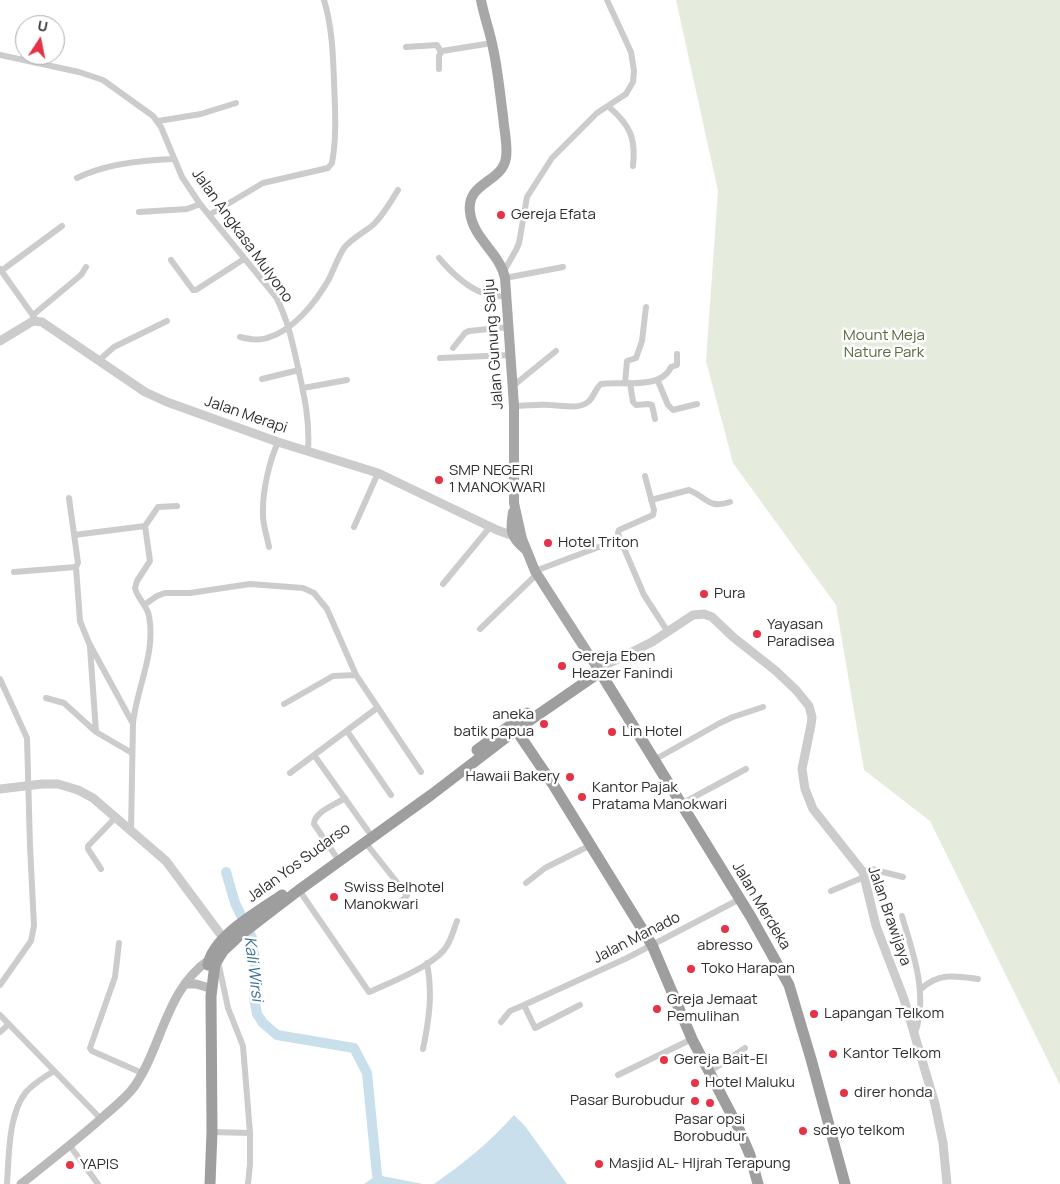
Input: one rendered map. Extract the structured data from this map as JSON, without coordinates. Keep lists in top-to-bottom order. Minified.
{"streets":{"highway":["Jalan Yos Sudarso","Jalan Merdeka"],"main road":["Jalan Gunung Salju"],"street":["Jalan Angkasa Mulyono","Jalan Merapi","Jalan Brawijaya","Jalan Manado"]},"crossings":[["Jalan Angkasa Mulyono","Jalan Merapi"],["Jalan Gunung Salju","Jalan Merapi"],["Jalan Yos Sudarso","Jalan Merdeka"],["Jalan Yos Sudarso","Jalan Brawijaya"],["Jalan Merdeka","Jalan Brawijaya"],["Jalan Merdeka","Jalan Manado"]],"water":["Kali Wirsi"],"parks":["Mount Meja Nature Park"],"places":["Gereja Efata","SMP NEGERI 1 MANOKWARI","Hotel Triton","Pura","Yayasan Paradisea","Gereja Eben Heazer Fanindi","aneka batik papua","Lin Hotel","Hawaii Bakery","Kantor Pajak Pratama Manokwari","Swiss Belhotel Manokwari","abresso","Toko Harapan","Greja Jemaat Pemulihan","Lapangan Telkom","Kantor Telkom","Gereja Bait-El","Hotel Maluku","direr honda","Pasar Burobudur","Pasar opsi Borobudur","sdeyo telkom","Masjid AL- HIjrah Terapung","YAPIS"],"north":"top"}
